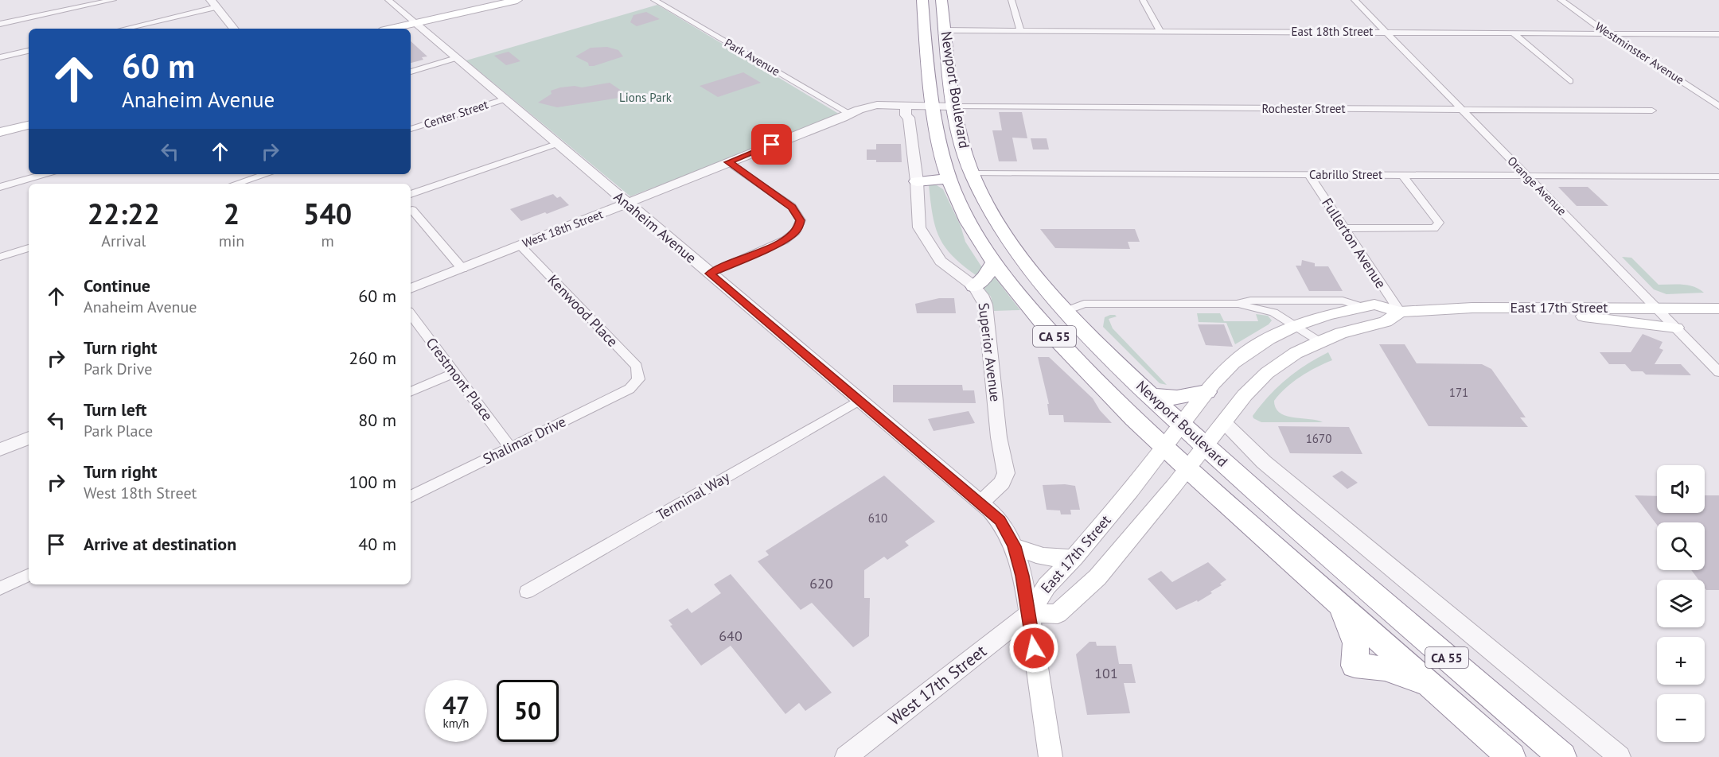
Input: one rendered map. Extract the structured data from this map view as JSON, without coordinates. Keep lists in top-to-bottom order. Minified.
{"streets":{"highway":["Newport Boulevard","CA 55"],"main road":["East 17th Street"],"street":["East 18th Street","Westminster Avenue","Park Avenue","Rochester Street","Center Street","Cabrillo Street","Orange Avenue","Anaheim Avenue","West 18th Street","Fullerton Avenue","Kenwood Place","Superior Avenue","Crestmont Place","Shalimar Drive","Terminal Way","West 17th Street"]},"crossings":[["East 18th Street","Westminster Avenue"],["East 18th Street","Newport Boulevard"],["East 18th Street","Orange Avenue"],["Park Avenue","West 18th Street"],["Newport Boulevard","Rochester Street"],["Newport Boulevard","Cabrillo Street"],["Newport Boulevard","West 18th Street"],["Newport Boulevard","East 17th Street"],["Rochester Street","Orange Avenue"],["Rochester Street","West 18th Street"],["Center Street","Anaheim Avenue"],["Cabrillo Street","Orange Avenue"],["Cabrillo Street","Fullerton Avenue"],["Orange Avenue","East 17th Street"],["Anaheim Avenue","West 18th Street"],["Anaheim Avenue","Superior Avenue"],["Anaheim Avenue","Terminal Way"],["West 18th Street","Kenwood Place"],["West 18th Street","Superior Avenue"],["Fullerton Avenue","East 17th Street"],["East 17th Street","West 17th Street"],["Kenwood Place","Shalimar Drive"],["Crestmont Place","Shalimar Drive"]],"parks":["Lions Park"],"house_numbers":["171","1670","610","620","640","101"],"page":{"turn":["60 m","Anaheim Avenue"],"eta":["22:22","Arrival","2","min","540","m"],"list":[{"name":"Continue","note":"Anaheim Avenue","value":"60 m"},{"name":"Turn right","note":"Park Drive","value":"260 m"},{"name":"Turn left","note":"Park Place","value":"80 m"},{"name":"Turn right","note":"West 18th Street","value":"100 m"},{"name":"Arrive at destination","value":"40 m"}],"map_buttons":["+","−"],"speed":"47 km/h","limit":"50"}}
